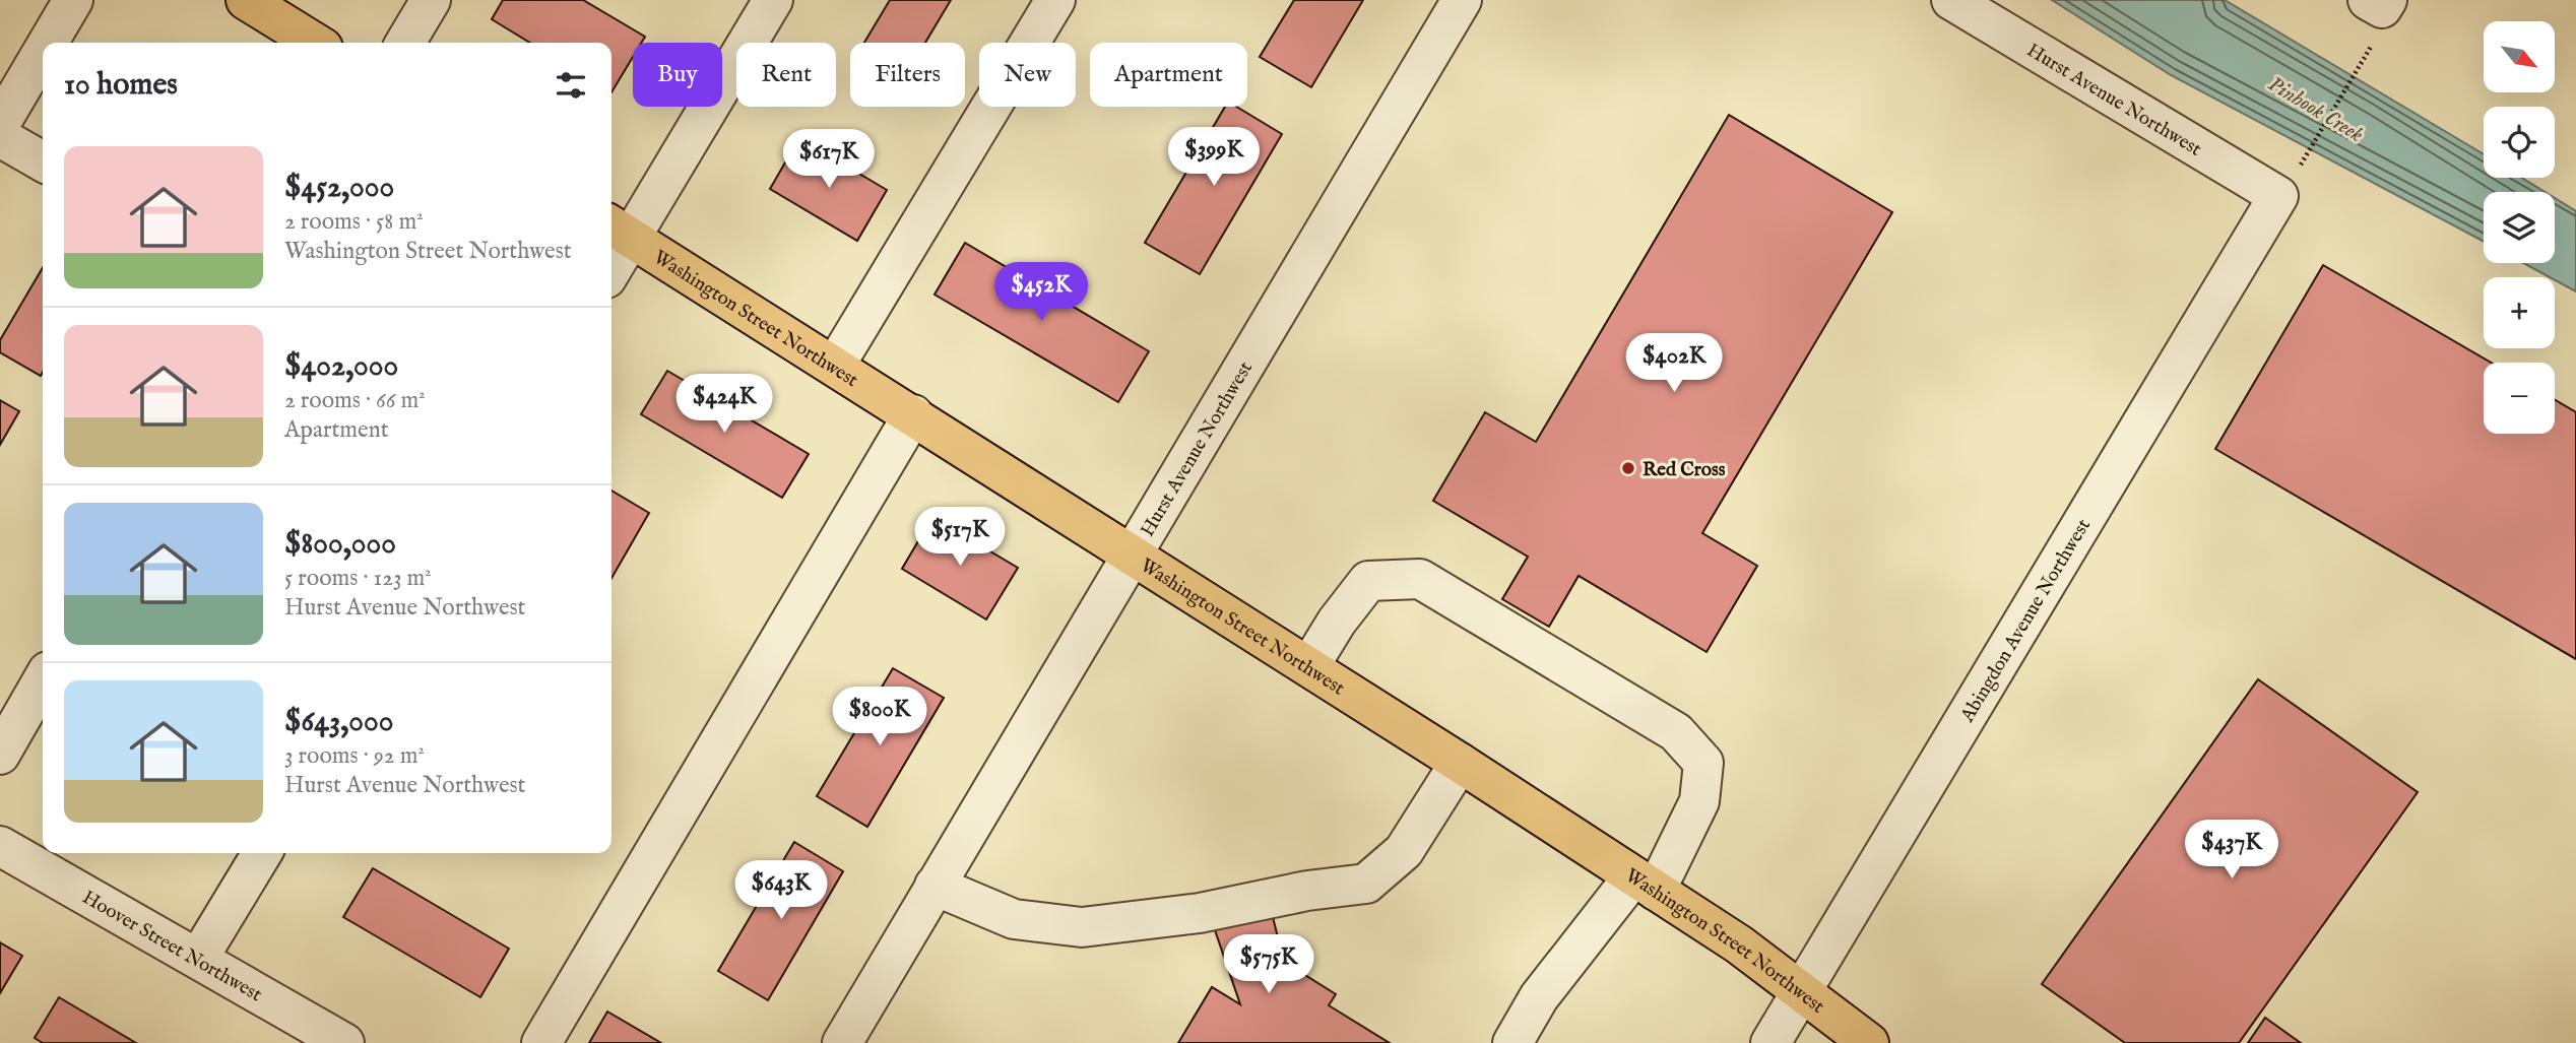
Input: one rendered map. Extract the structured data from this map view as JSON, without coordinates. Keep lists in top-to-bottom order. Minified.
{"streets":{"main road":["Washington Street Northwest"],"street":["Hurst Avenue Northwest","Abingdon Avenue Northwest","Hoover Street Northwest"]},"crossings":[["Hurst Avenue Northwest","Washington Street Northwest"],["Hurst Avenue Northwest","Abingdon Avenue Northwest"],["Washington Street Northwest","Abingdon Avenue Northwest"]],"water":["Pinhook Creek"],"places":["Red Cross"],"north":"bottom right","page":{"map_buttons":["+","−"],"chip":["Buy","Rent","Filters","New","Apartment"],"heading":"10 homes","price":["$399K","$617K","$452K","$402K","$424K","$517K","$800K","$437K","$643K","$575K"],"list":[{"name":"$452,000","note":"2 rooms · 58 m² · Washington Street Northwest"},{"name":"$402,000","note":"2 rooms · 66 m² · Apartment"},{"name":"$800,000","note":"5 rooms · 123 m² · Hurst Avenue Northwest"},{"name":"$643,000","note":"3 rooms · 92 m² · Hurst Avenue Northwest"}]}}
